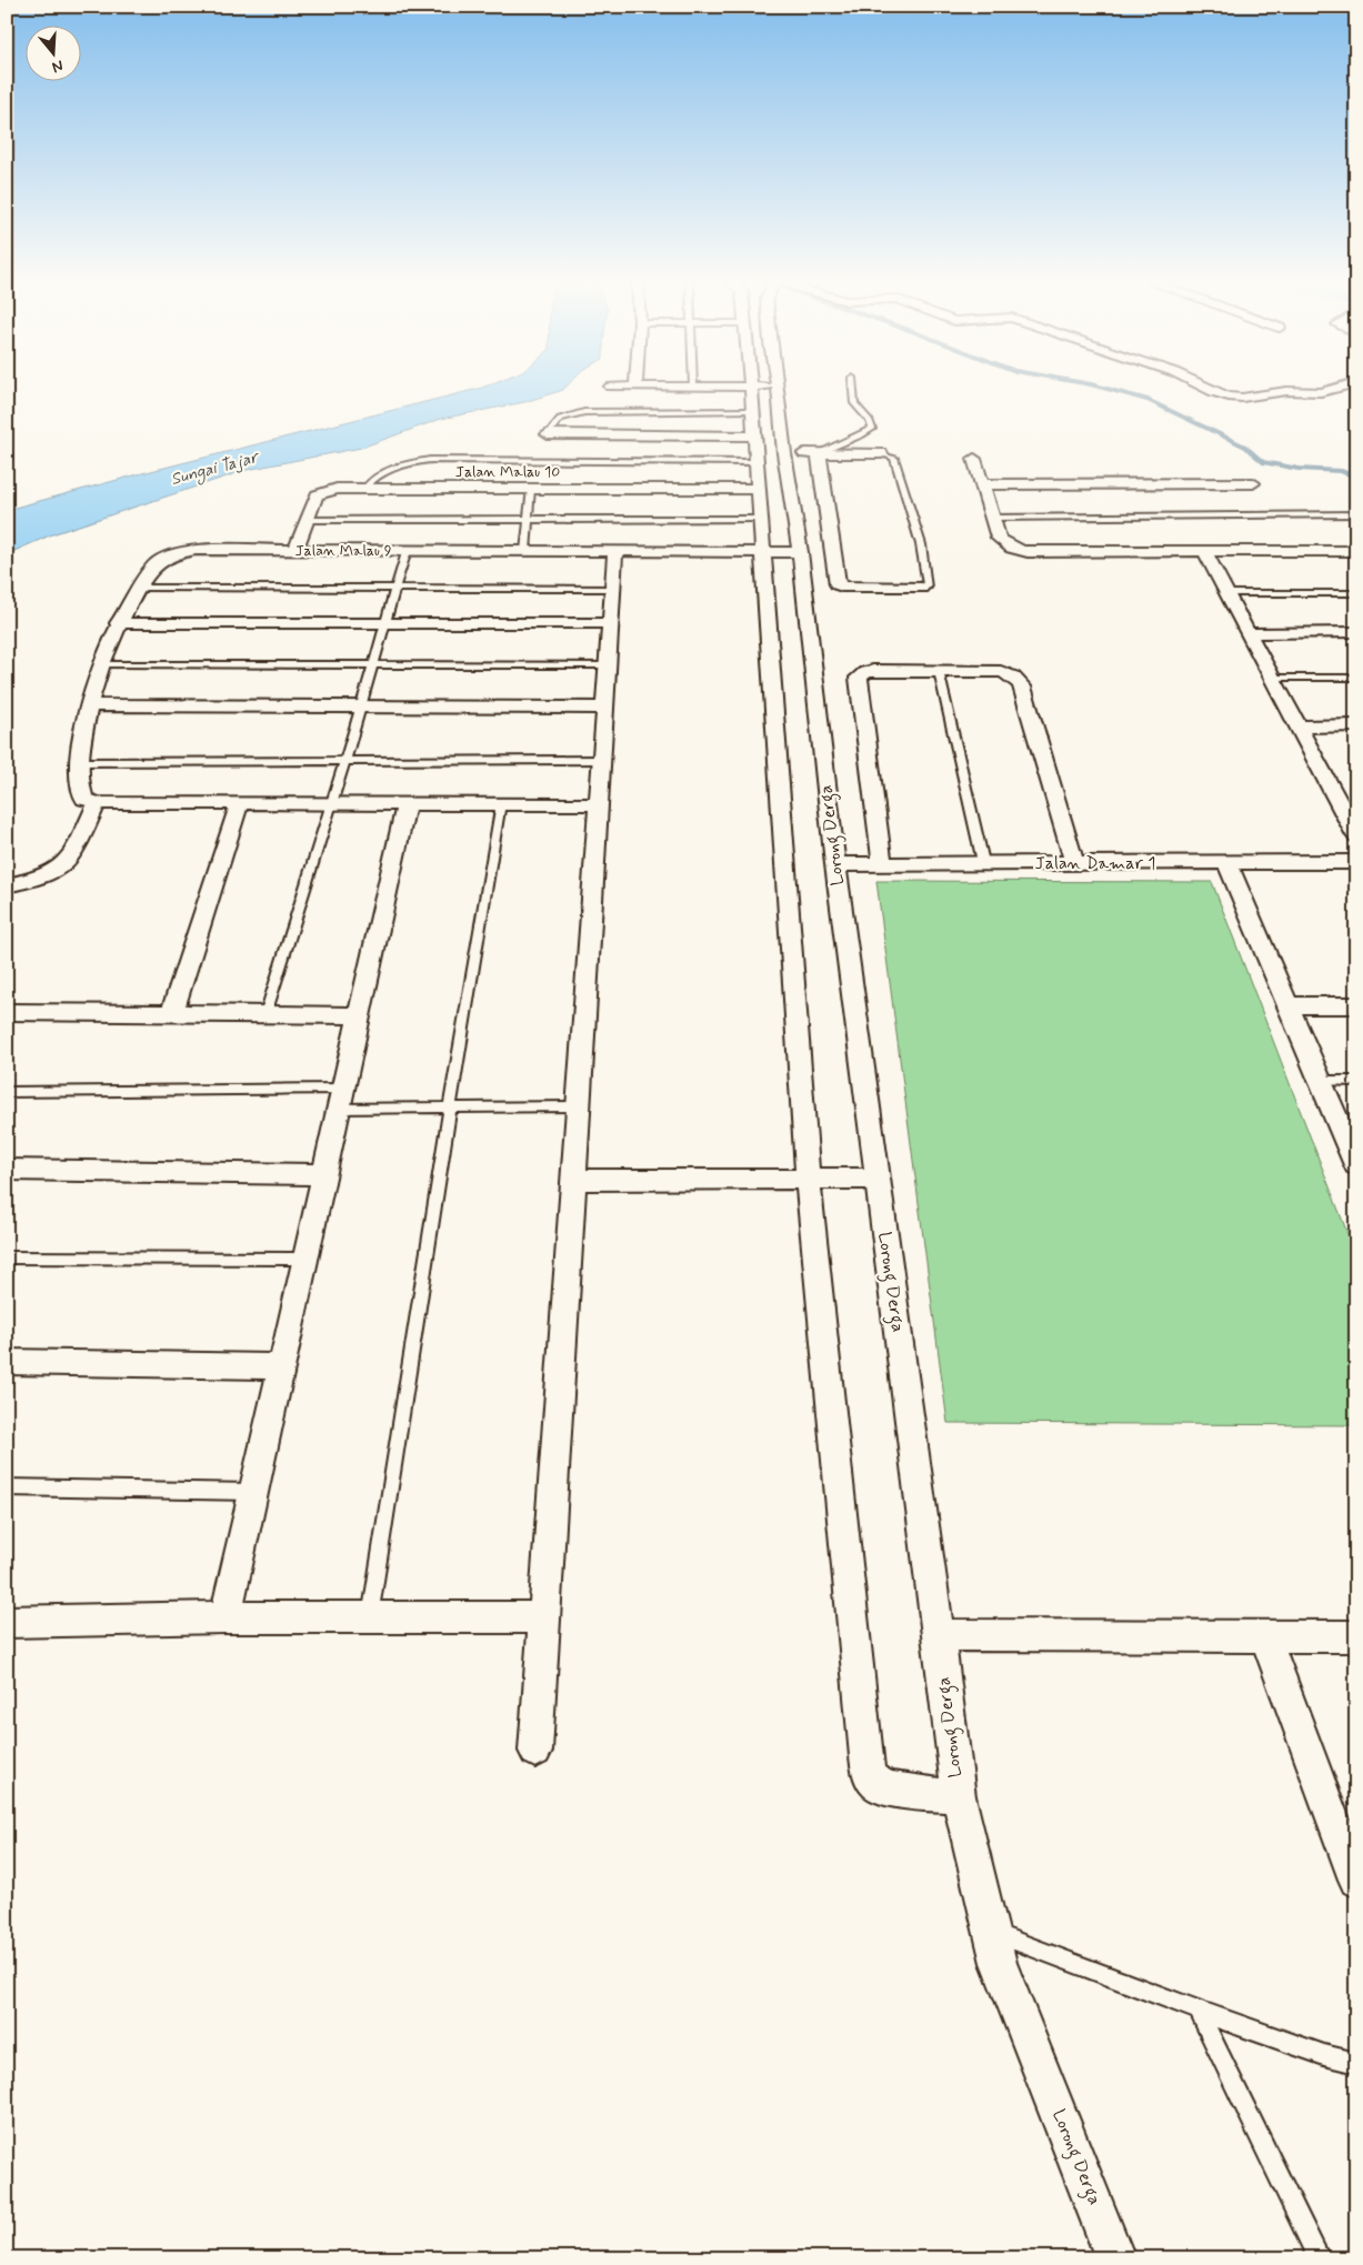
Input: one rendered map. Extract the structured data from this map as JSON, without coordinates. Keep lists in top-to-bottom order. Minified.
{"streets":{"street":["Jalan Malau 10","Jalan Malau 9","Lorong Derga","Jalan Damar 1"]},"crossings":[["Jalan Malau 10","Jalan Malau 9"],["Jalan Malau 9","Lorong Derga"],["Lorong Derga","Jalan Damar 1"]],"water":["Sungai Tajar"],"north":"bottom"}
